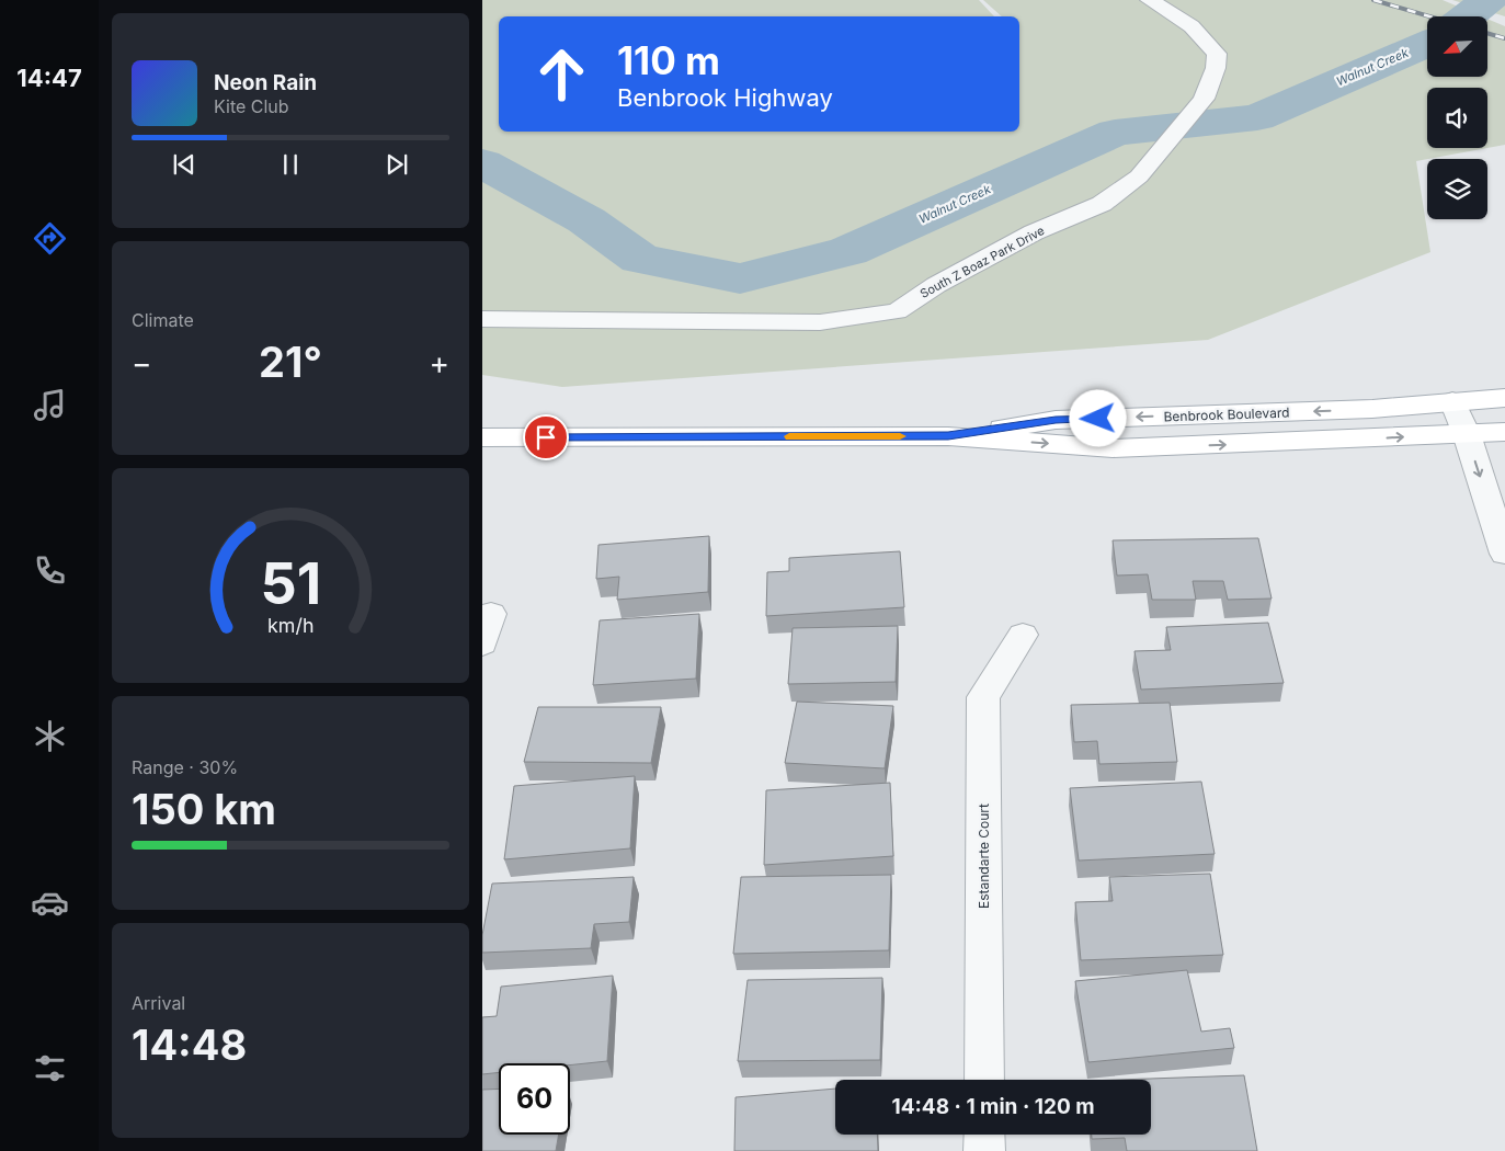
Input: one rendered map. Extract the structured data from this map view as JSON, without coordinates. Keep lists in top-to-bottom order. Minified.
{"streets":{"main road":["Benbrook Boulevard"],"street":["South Z Boaz Park Drive","Estandarte Court"]},"water":["Walnut Creek"],"north":"bottom left","page":{"tabs":"14:47","turn":["110 m","Benbrook Highway"],"song":["Neon Rain","Kite Club"],"tile":["Climate",["Range · 30%","150 km"],["Arrival","14:48"]],"heat":["−","21°","+"],"limit":"60","trip":"14:48 · 1 min · 120 m","gauge":["51","km/h"]}}
